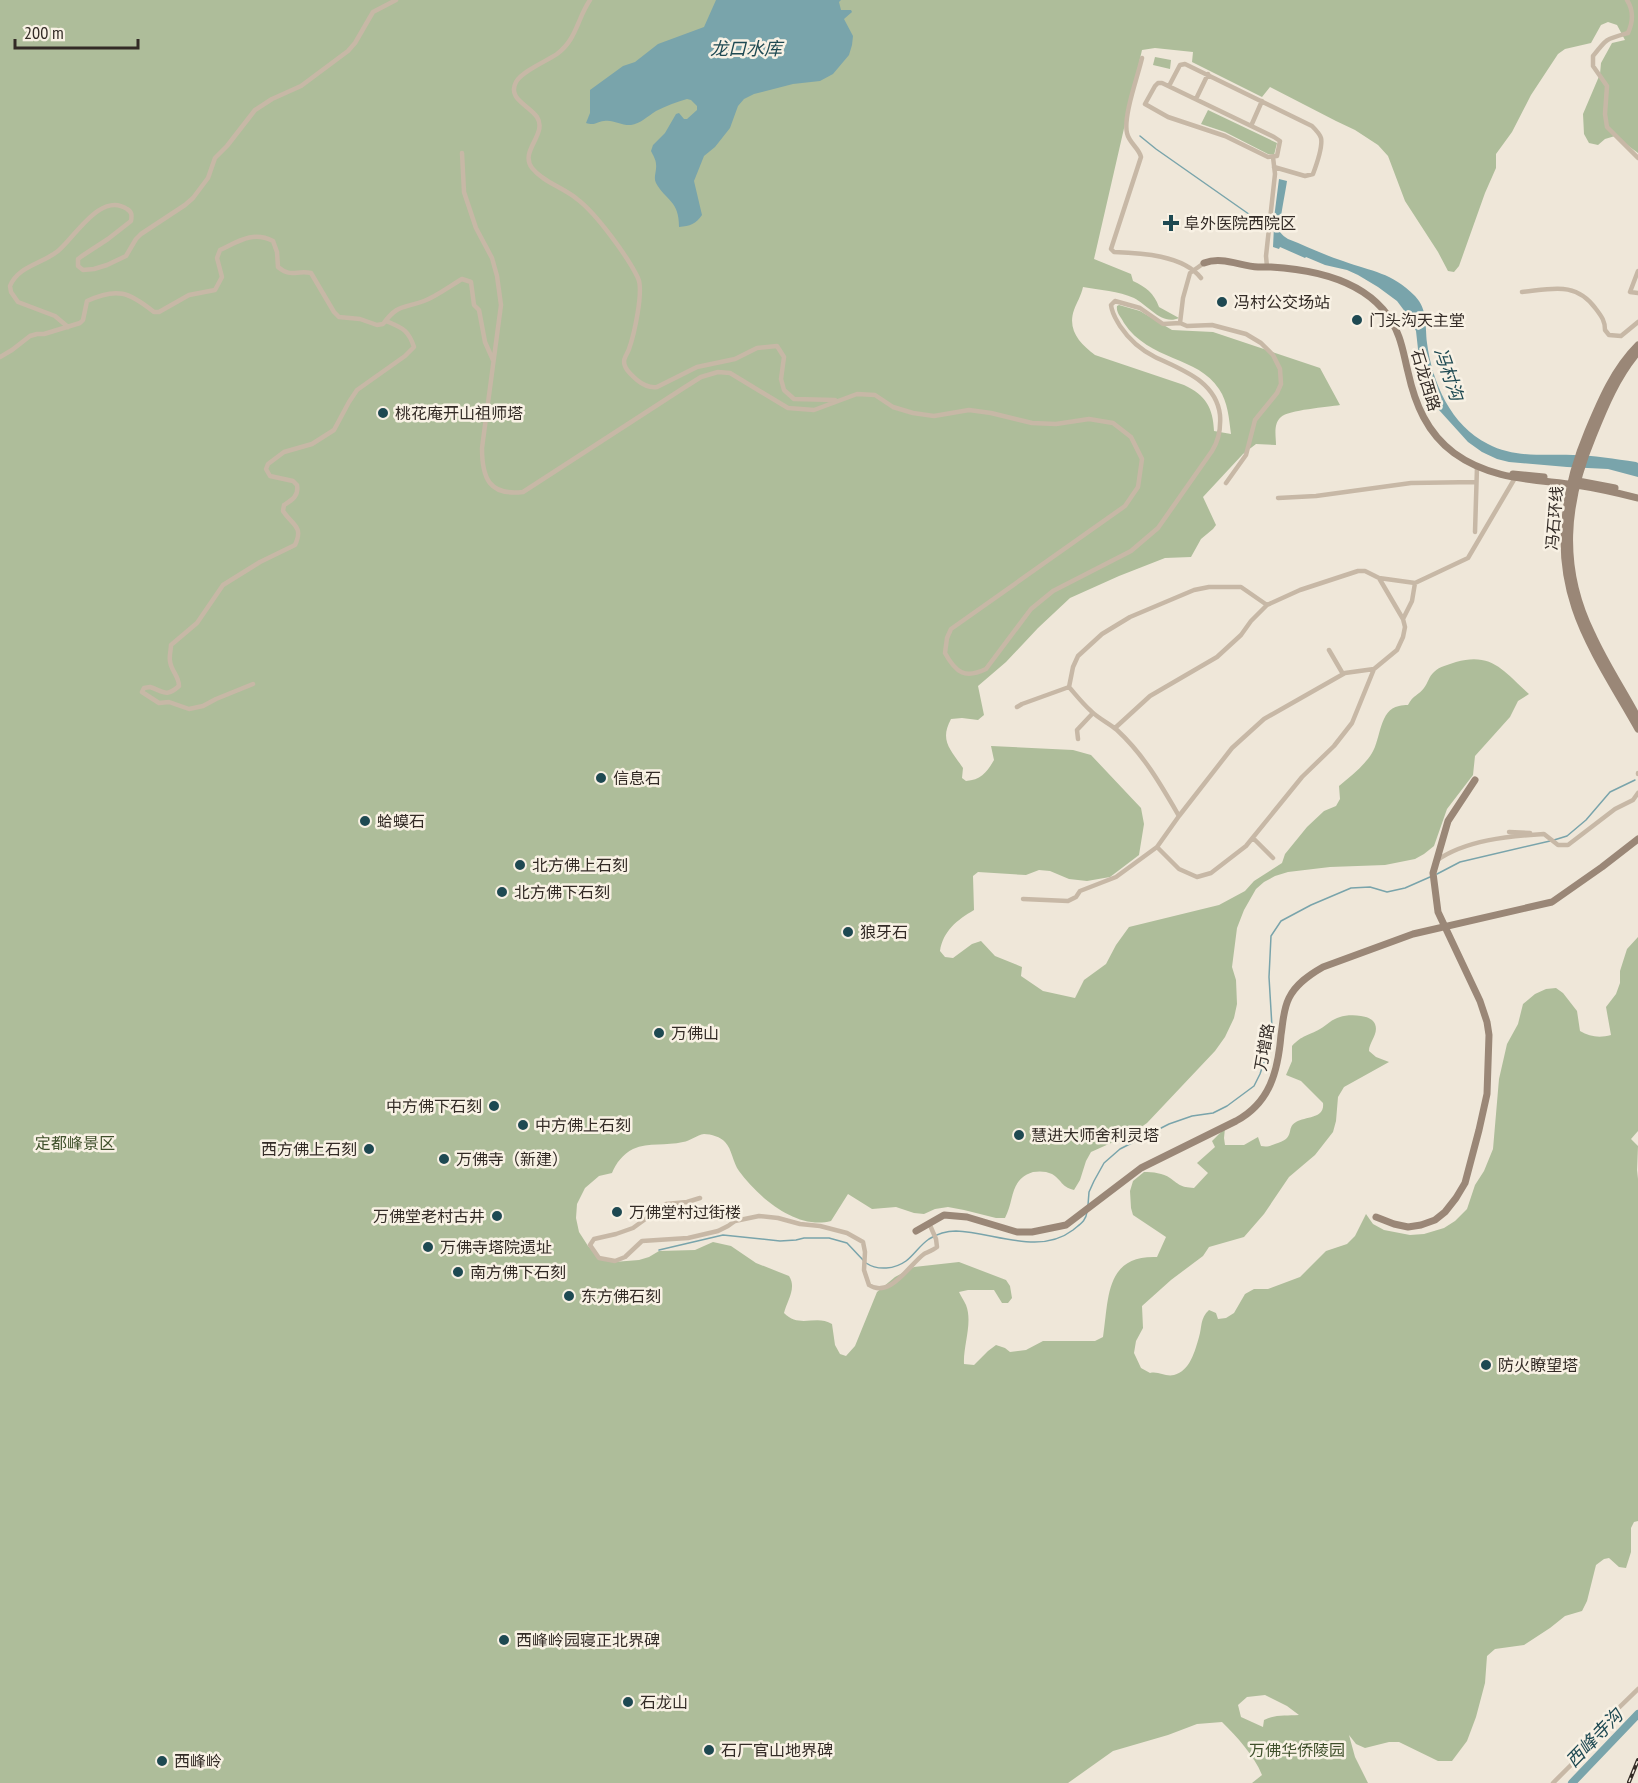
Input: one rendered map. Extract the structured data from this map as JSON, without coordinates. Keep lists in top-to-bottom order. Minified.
{"streets":{"street":["石龙西路","冯石环线","万增路"]},"crossings":[["石龙西路","冯石环线"]],"water":["龙口水库","冯村沟","西峰寺沟"],"parks":["定都峰景区","万佛华侨陵园"],"places":{"health":["阜外医院西院区"],"other":["冯村公交场站","门头沟天主堂","桃花庵开山祖师塔","信息石","蛤蟆石","北方佛上石刻","北方佛下石刻","狼牙石","万佛山","中方佛下石刻","中方佛上石刻","慧进大师舍利灵塔","西方佛上石刻","万佛寺（新建）","万佛堂村过街楼","万佛堂老村古井","万佛寺塔院遗址","南方佛下石刻","东方佛石刻","防火瞭望塔","西峰岭园寝正北界碑","石龙山","石厂官山地界碑","西峰岭"]},"scale_bar":"200 m"}
